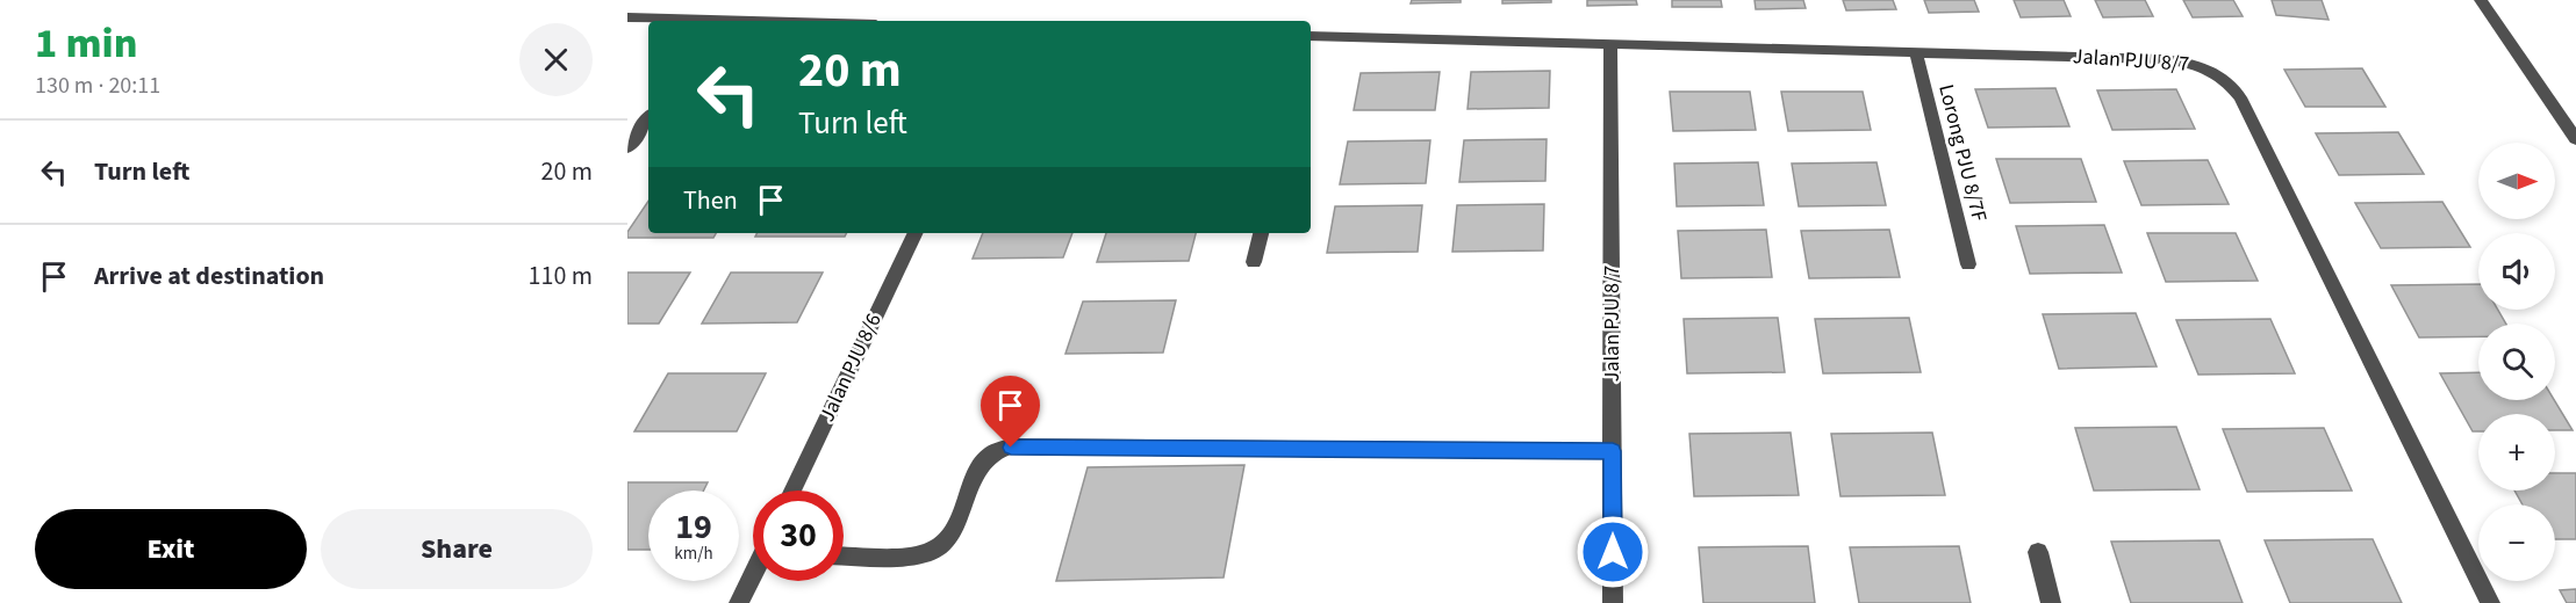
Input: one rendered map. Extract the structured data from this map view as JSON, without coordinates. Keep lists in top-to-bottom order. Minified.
{"streets":{"street":["Jalan PJU 8/7","Lorong PJU 8/7F","Jalan PJU 8/6"]},"crossings":[["Jalan PJU 8/7","Lorong PJU 8/7F"]],"north":"right","page":{"heading":["1 min","130 m · 20:11"],"turn":["20 m","Turn left"],"list":[{"name":"Turn left","value":"20 m"},{"name":"Arrive at destination","value":"110 m"}],"map_buttons":["+","−"],"then":"Then","speed":"19 km/h","limit":"30","buttons":["Exit","Share"]}}
